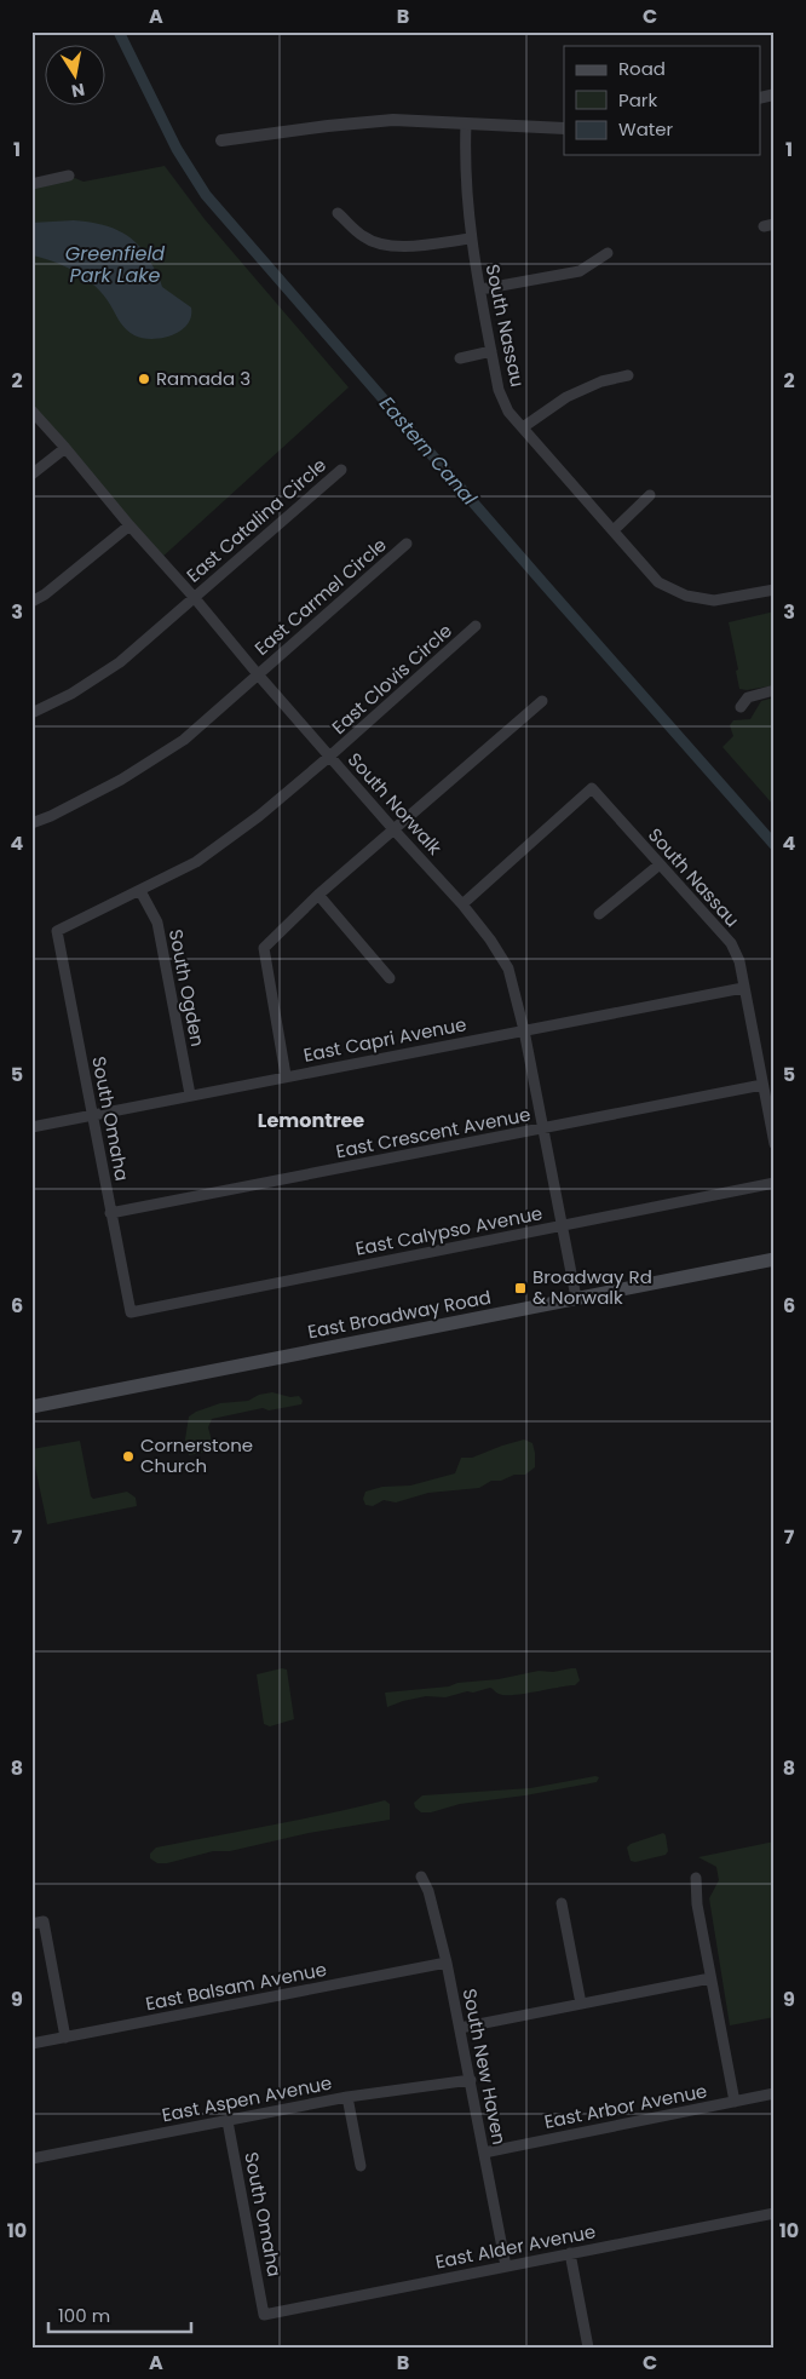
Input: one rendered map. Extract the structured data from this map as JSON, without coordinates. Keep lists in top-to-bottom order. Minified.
{"streets":{"main road":["East Broadway Road"],"street":["South Nassau","East Catalina Circle","East Carmel Circle","East Clovis Circle","South Norwalk","South Ogden","East Capri Avenue","South Omaha","East Crescent Avenue","East Calypso Avenue","East Balsam Avenue","South New Haven","East Aspen Avenue","East Arbor Avenue","East Alder Avenue"]},"crossings":[["South Nassau","South Norwalk"],["South Nassau","East Capri Avenue"],["South Nassau","East Crescent Avenue"],["East Catalina Circle","South Norwalk"],["East Carmel Circle","South Norwalk"],["East Clovis Circle","South Norwalk"],["East Clovis Circle","South Ogden"],["East Clovis Circle","South Omaha"],["South Norwalk","East Capri Avenue"],["South Norwalk","East Crescent Avenue"],["South Norwalk","East Calypso Avenue"],["South Norwalk","East Broadway Road"],["South Ogden","East Capri Avenue"],["East Capri Avenue","South Omaha"],["South Omaha","East Crescent Avenue"],["South Omaha","East Calypso Avenue"],["South Omaha","East Aspen Avenue"],["South Omaha","East Alder Avenue"],["East Balsam Avenue","South New Haven"],["South New Haven","East Aspen Avenue"],["South New Haven","East Arbor Avenue"],["South New Haven","East Alder Avenue"]],"districts":["Lemontree"],"water":["Greenfield Park Lake","Eastern Canal"],"places":{"other":["Ramada 3","Cornerstone Church"],"transit":["Broadway Rd & Norwalk"]},"legend":["Road","Park","Water"],"scale_bar":"100 m","north":"bottom","grid":{"columns":["A","B","C"],"rows":["1","2","3","4","5","6","7","8","9","10"]}}
